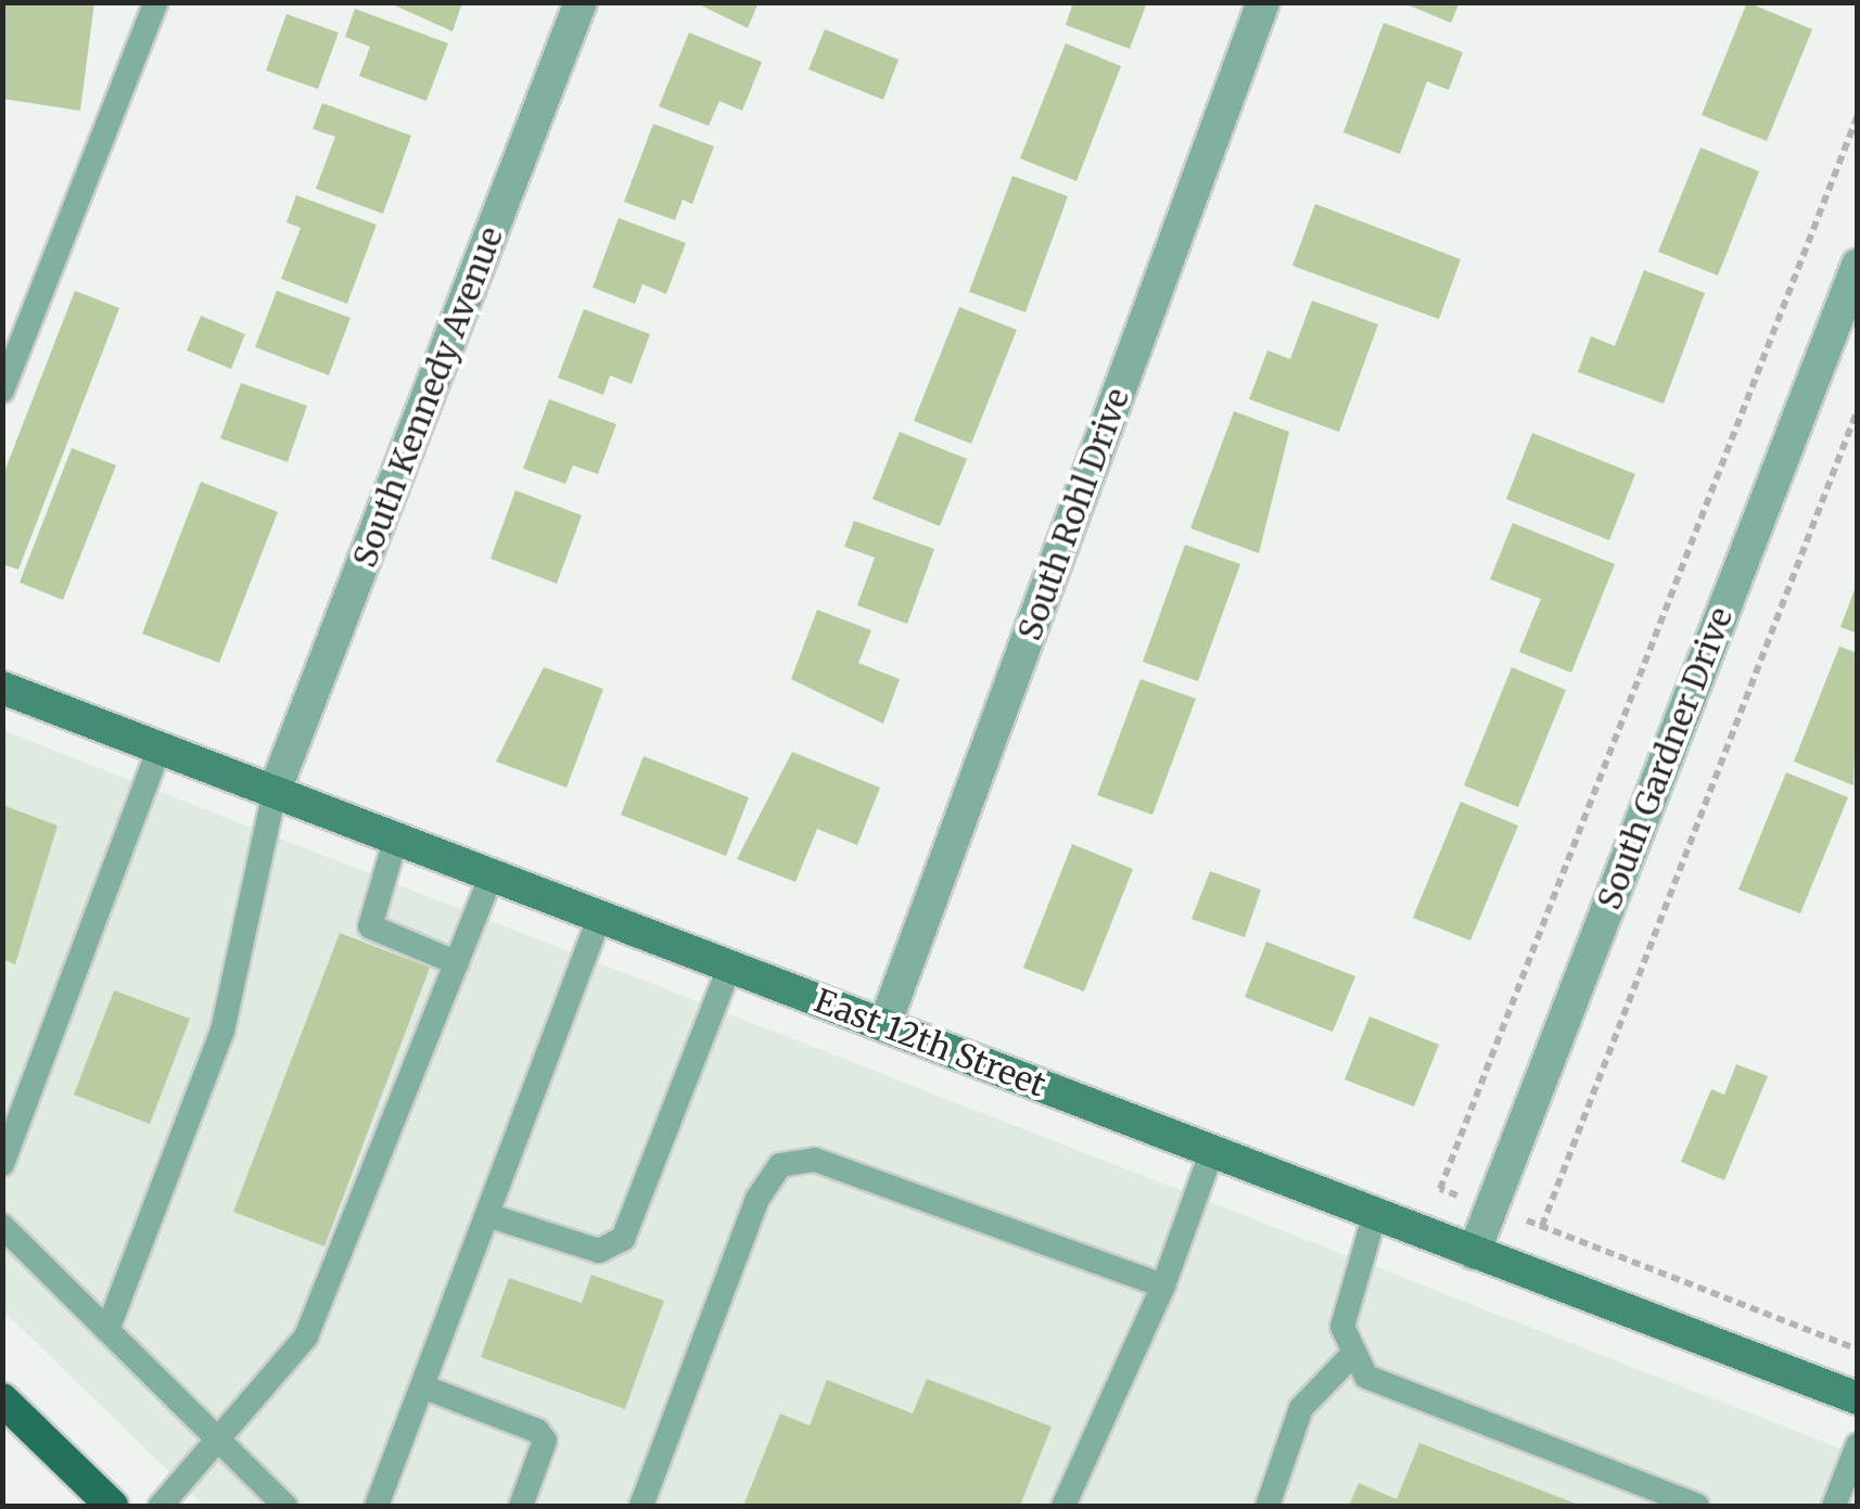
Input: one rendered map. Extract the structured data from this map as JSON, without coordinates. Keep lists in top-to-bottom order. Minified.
{"streets":{"street":["South Kennedy Avenue","South Rohl Drive","South Gardner Drive","East 12th Street"]},"crossings":[["South Kennedy Avenue","East 12th Street"],["South Rohl Drive","East 12th Street"],["South Gardner Drive","East 12th Street"]]}
